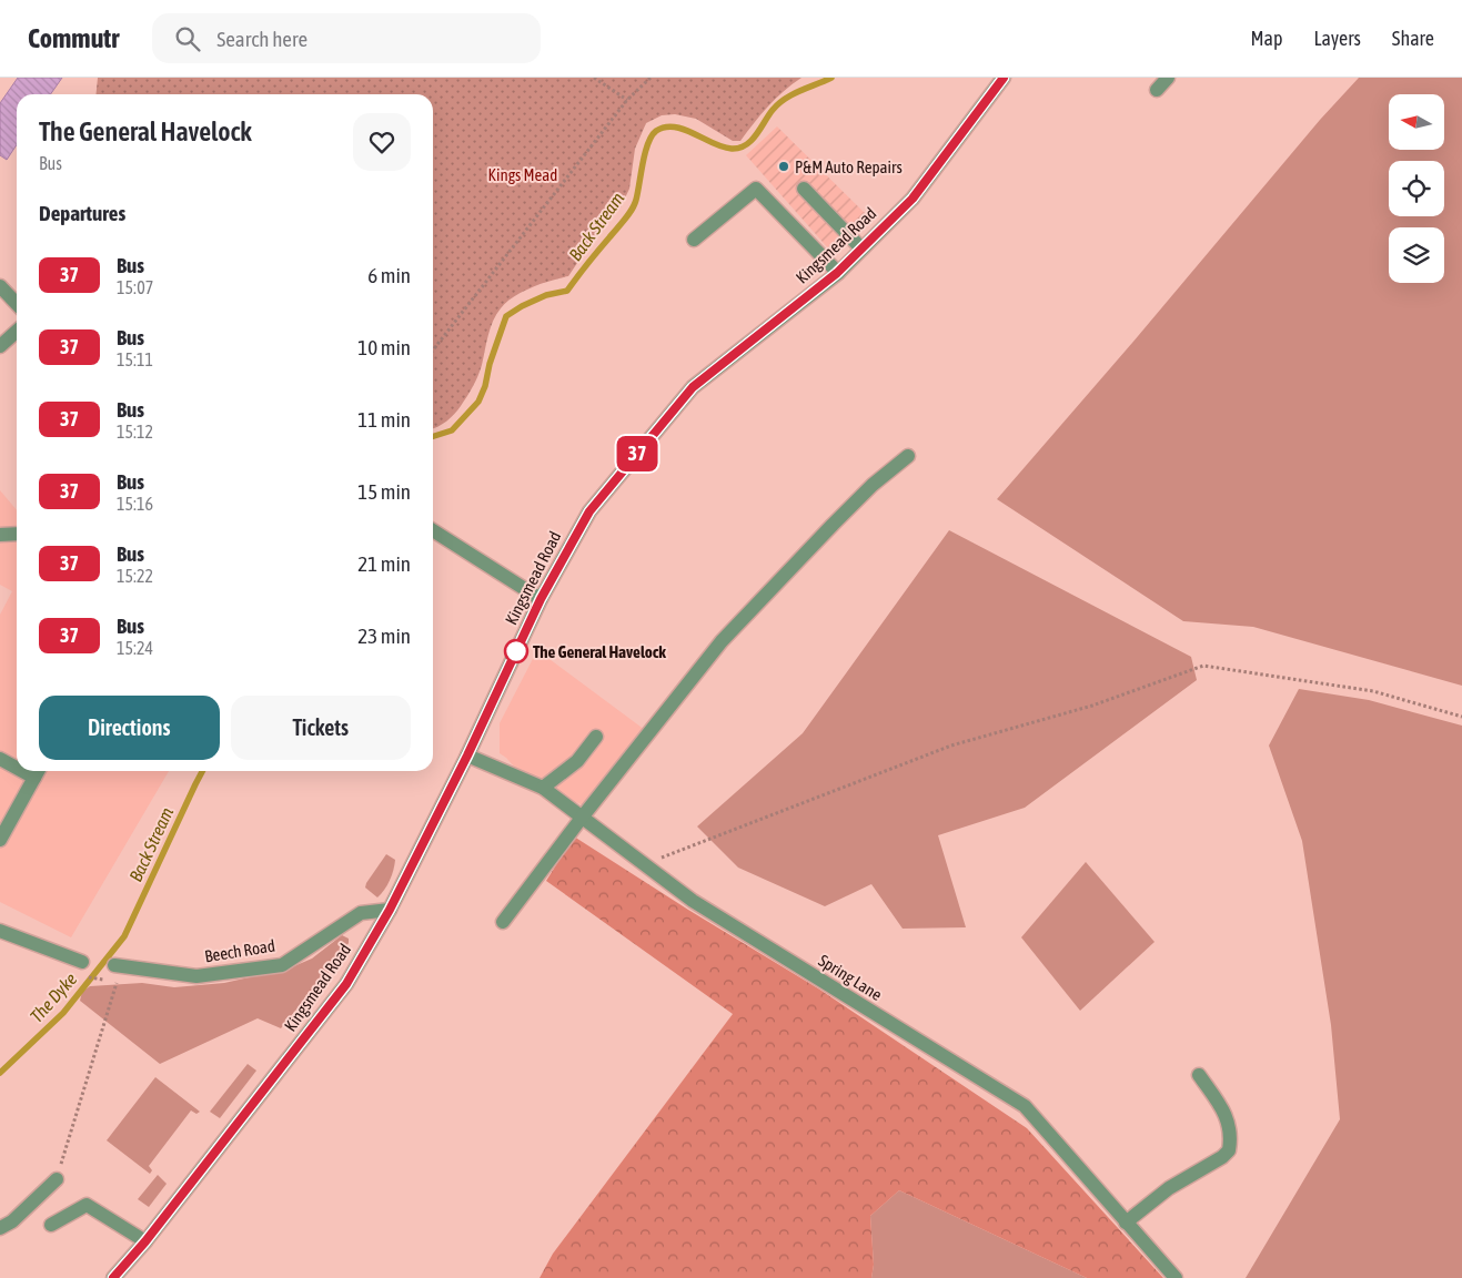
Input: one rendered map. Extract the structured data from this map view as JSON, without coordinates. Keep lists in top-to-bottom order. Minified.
{"streets":{"street":["Kingsmead Road","Beech Road","Spring Lane"]},"crossings":[["Kingsmead Road","Beech Road"],["Kingsmead Road","Spring Lane"]],"water":["Back Stream","The Dyke"],"parks":["Kings Mead"],"places":["P&M Auto Repairs","The General Havelock"],"lines":["bus line 37"],"north":"left","page":{"header":"Commutr","search":"Search here","nav":["Map","Layers","Share"],"on_map":"37","heading":[["The General Havelock","Bus"],"Departures"],"list":[{"mark":"37","name":"Bus","note":"15:07","value":"6 min"},{"mark":"37","name":"Bus","note":"15:11","value":"10 min"},{"mark":"37","name":"Bus","note":"15:12","value":"11 min"},{"mark":"37","name":"Bus","note":"15:16","value":"15 min"},{"mark":"37","name":"Bus","note":"15:22","value":"21 min"},{"mark":"37","name":"Bus","note":"15:24","value":"23 min"}],"buttons":["Directions","Tickets"]}}
